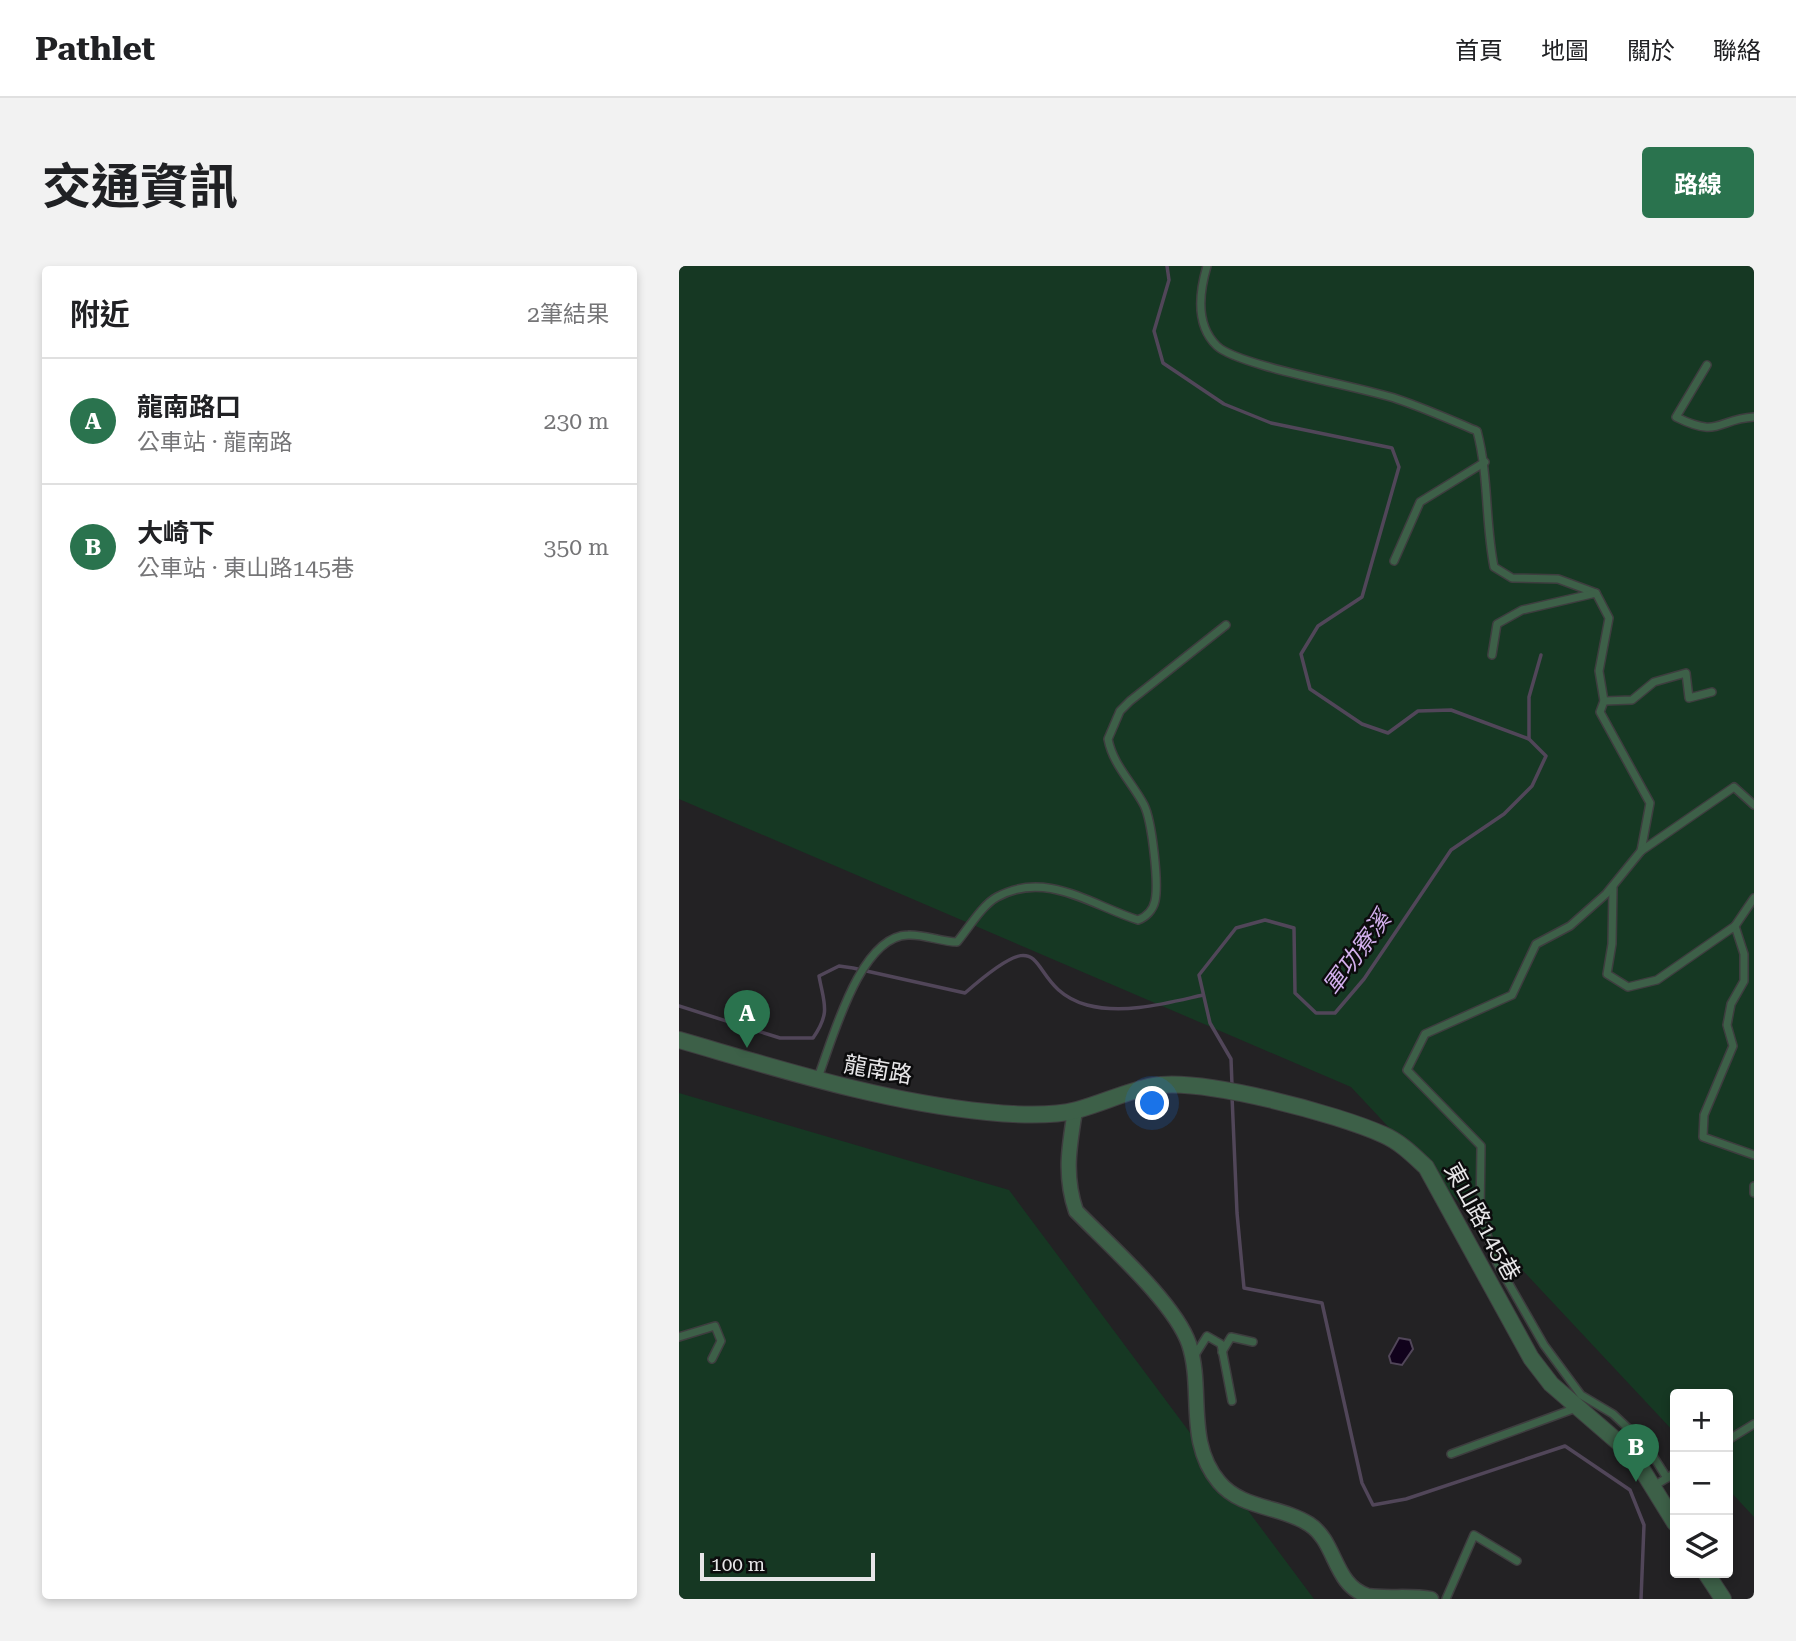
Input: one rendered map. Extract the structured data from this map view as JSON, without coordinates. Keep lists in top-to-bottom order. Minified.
{"streets":{"street":["龍南路","東山路145巷"]},"crossings":[["龍南路","東山路145巷"]],"water":["軍功寮溪"],"scale_bar":"100 m","page":{"header":"Pathlet","nav":["首頁","地圖","關於","聯絡"],"title":"交通資訊","buttons":"路線","heading":["附近","2筆結果"],"list":[{"mark":"A","name":"龍南路口","note":"公車站 · 龍南路","value":"230 m"},{"mark":"B","name":"大崎下","note":"公車站 · 東山路145巷","value":"350 m"}],"pins":["A","B"],"map_buttons":["+","−"],"scale":"100 m"}}
